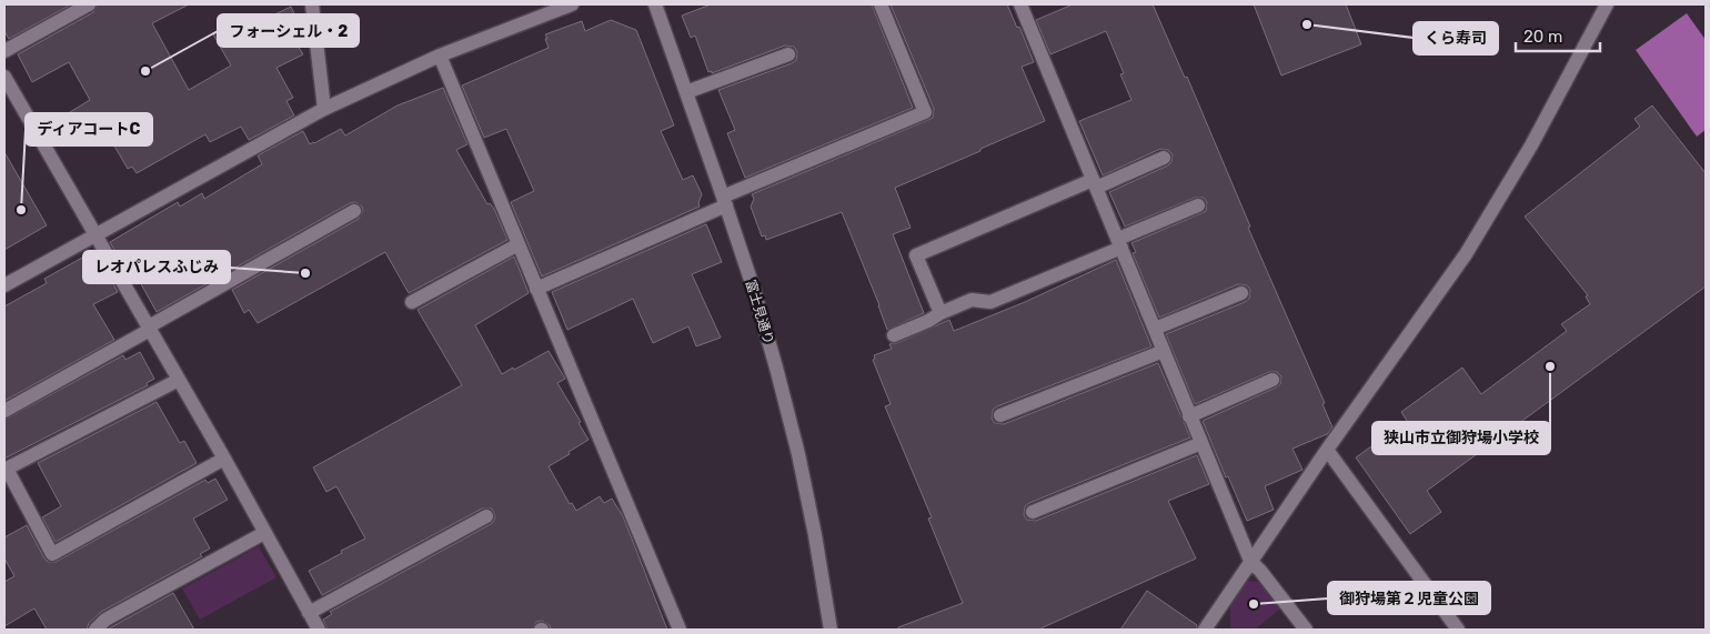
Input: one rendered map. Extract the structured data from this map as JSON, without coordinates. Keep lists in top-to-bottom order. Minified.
{"streets":{"street":["富士見通り"]},"places":["くら寿司","フォーシェル・2","ディアコートC","レオパレスふじみ","狭山市立御狩場小学校","御狩場第２児童公園"],"scale_bar":"20 m"}
